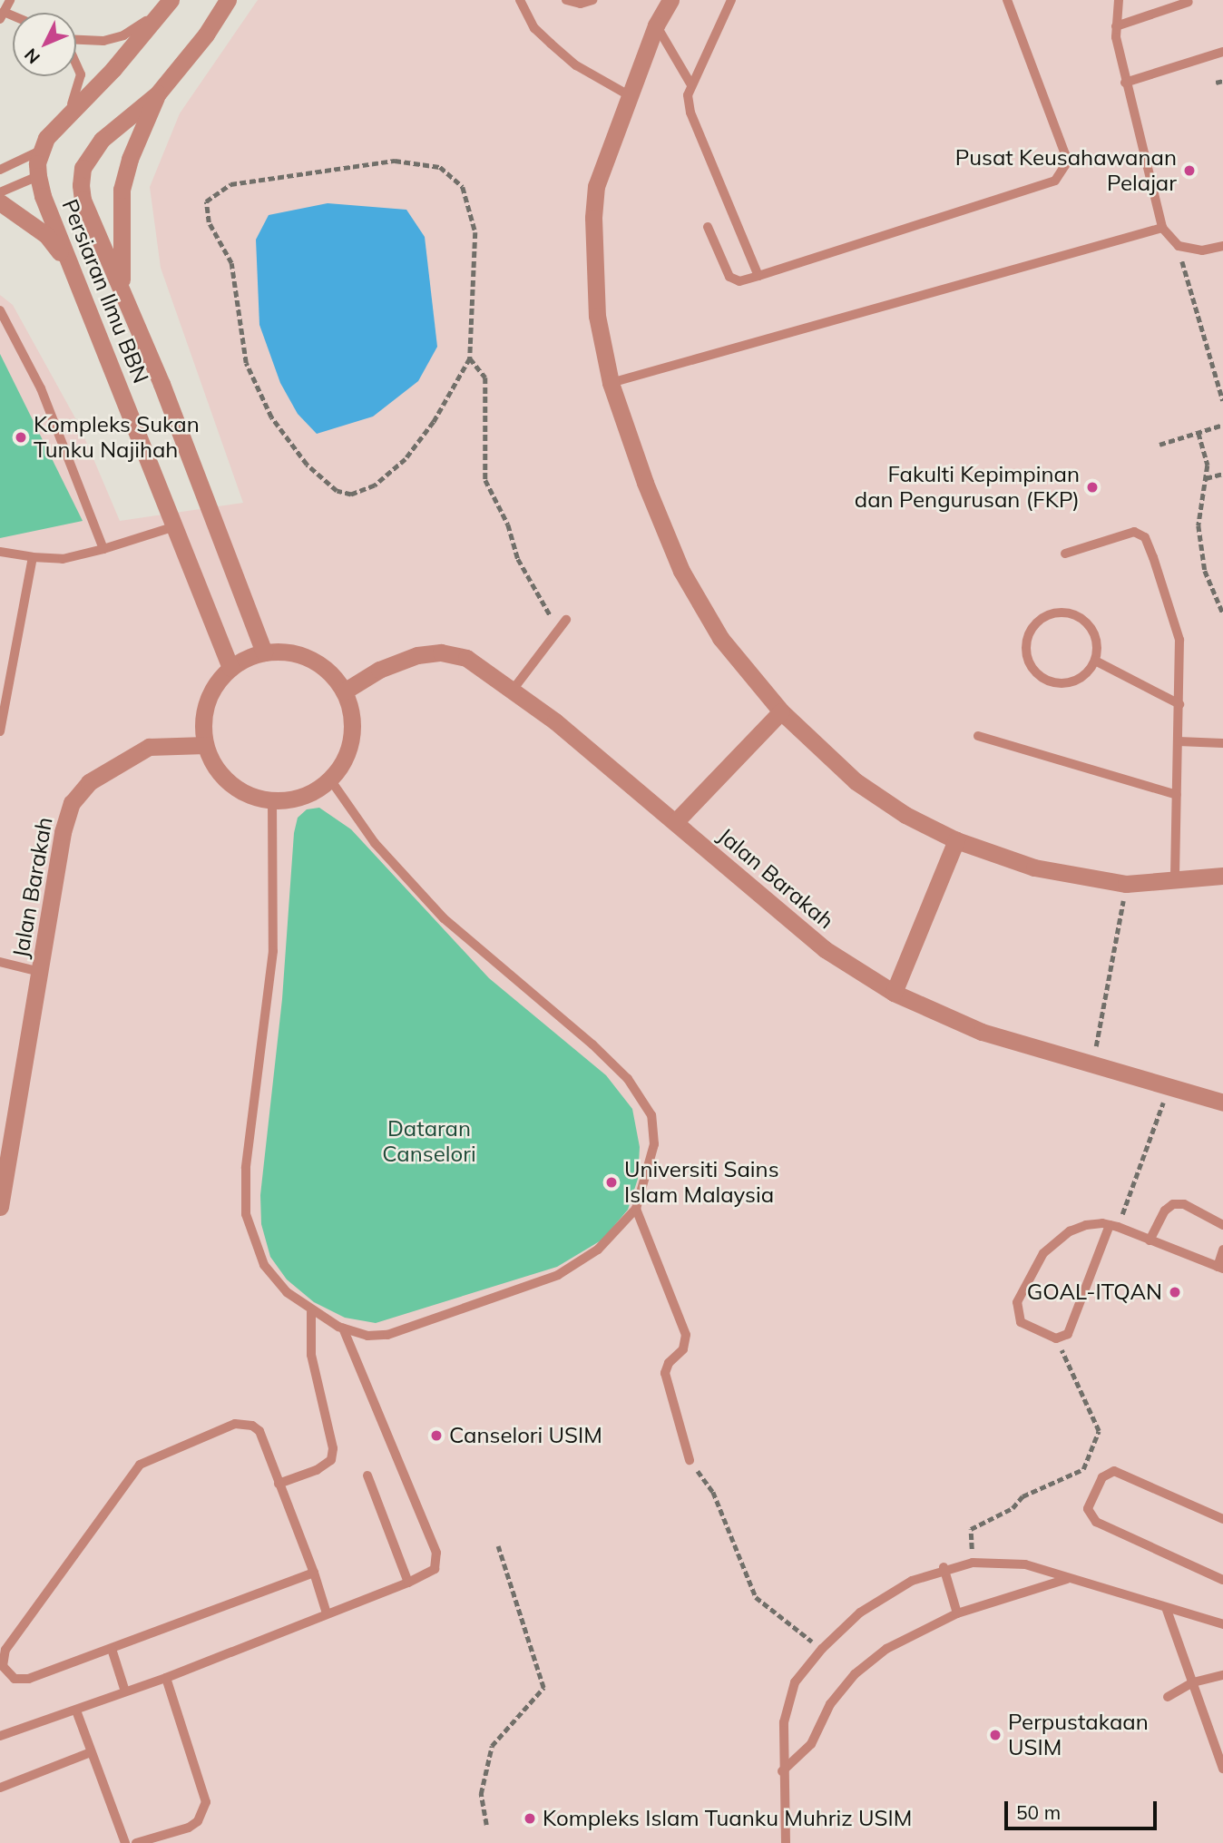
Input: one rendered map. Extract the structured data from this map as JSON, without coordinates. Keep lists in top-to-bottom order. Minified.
{"streets":{"street":["Persiaran Ilmu BBN","Jalan Barakah"]},"crossings":[["Persiaran Ilmu BBN","Jalan Barakah"]],"parks":["Dataran Canselori"],"places":["Pusat Keusahawanan Pelajar","Kompleks Sukan Tunku Najihah","Fakulti Kepimpinan dan Pengurusan (FKP)","Universiti Sains Islam Malaysia","GOAL-ITQAN","Canselori USIM","Perpustakaan USIM","Kompleks Islam Tuanku Muhriz USIM"],"scale_bar":"50 m","north":"bottom left"}
